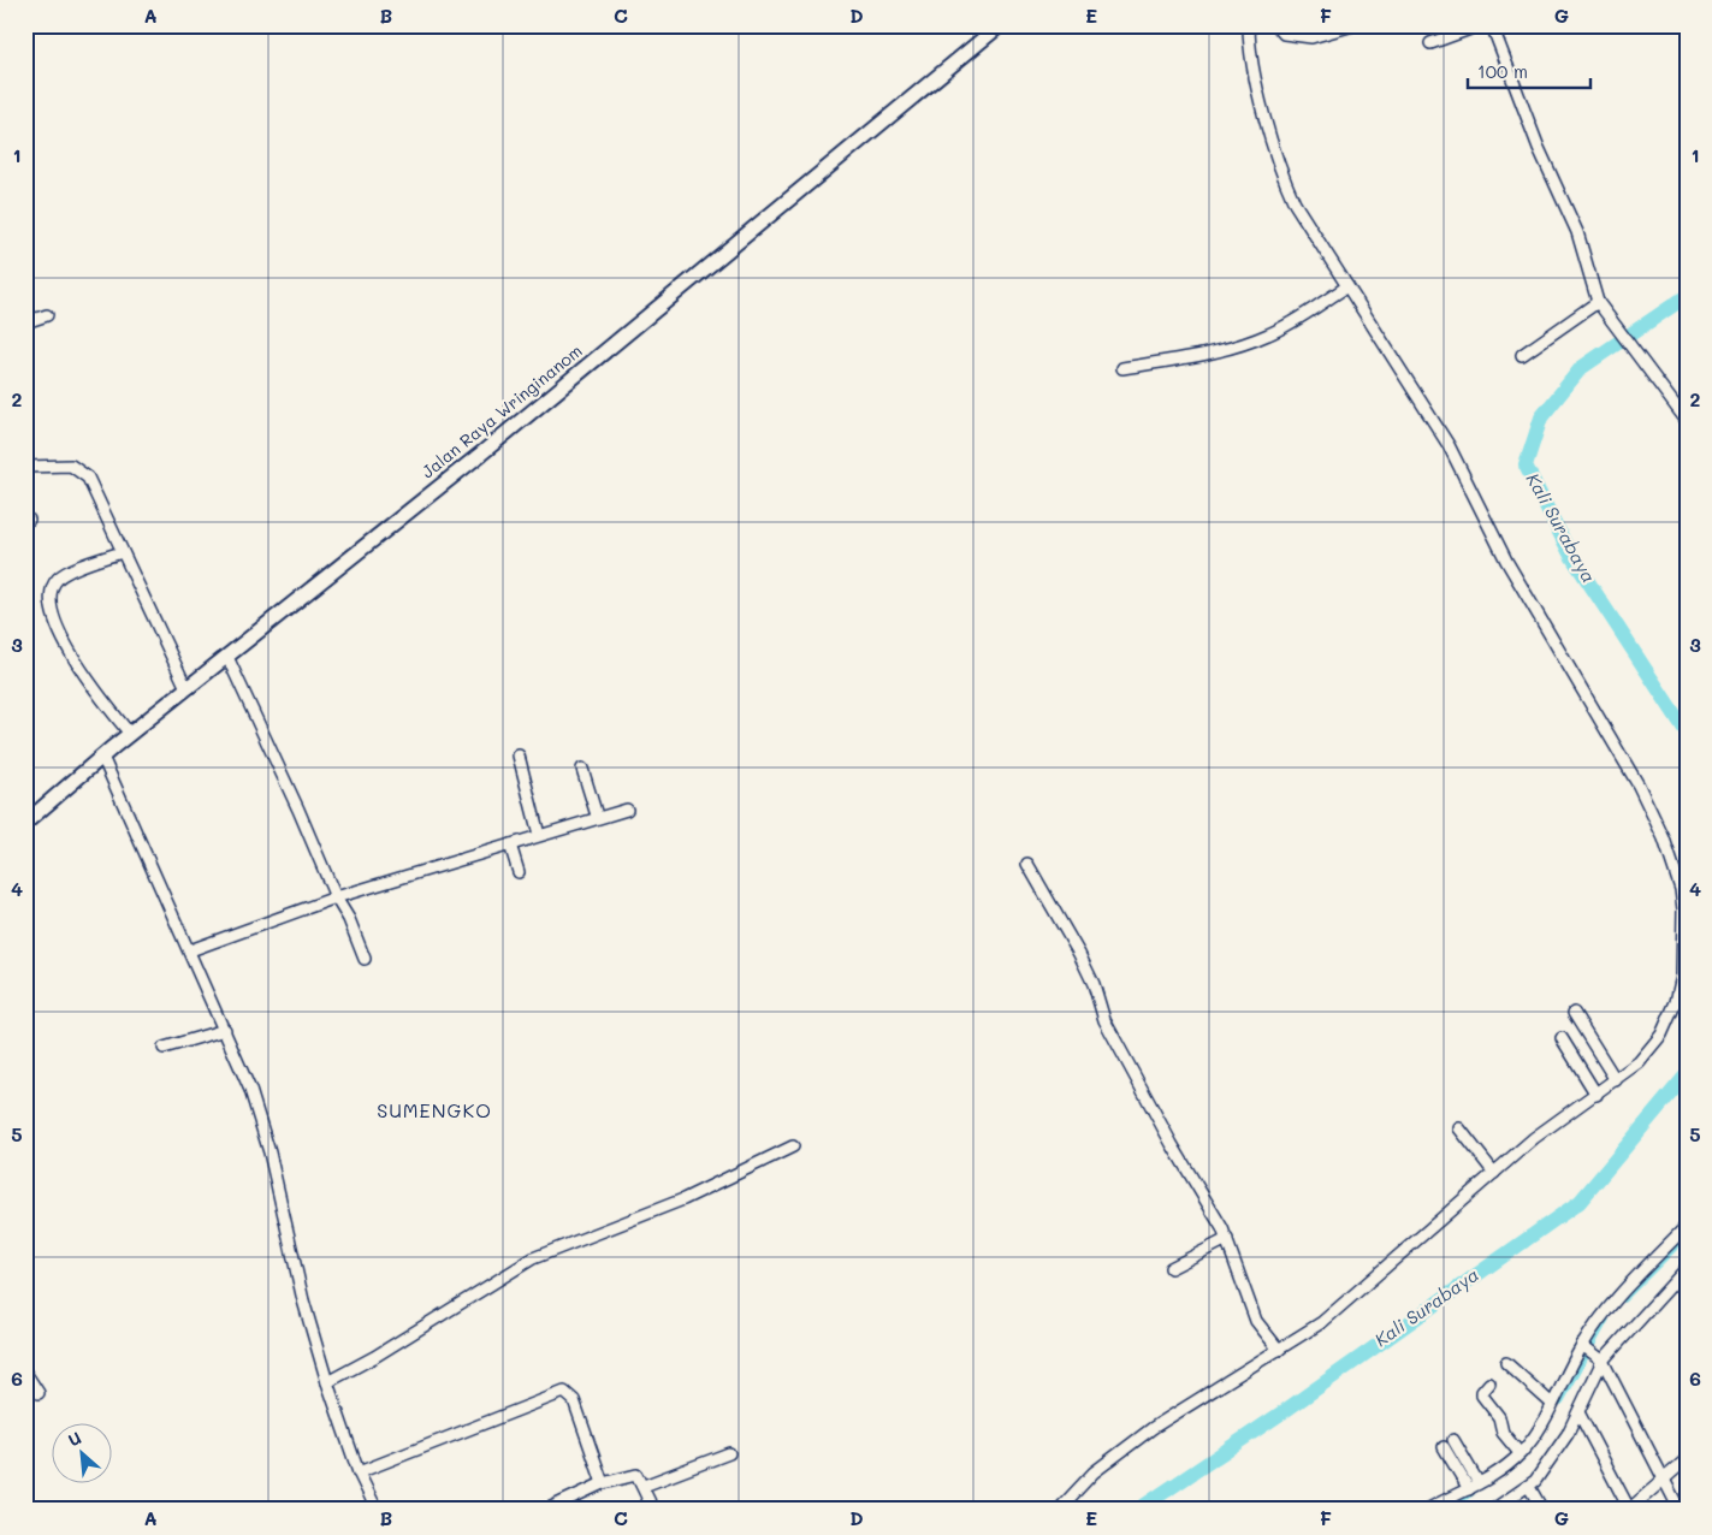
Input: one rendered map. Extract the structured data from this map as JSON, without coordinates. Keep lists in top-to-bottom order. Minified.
{"streets":{"main road":["Jalan Raya Wringinanom"]},"districts":["SUMENGKO"],"water":["Kali Surabaya"],"scale_bar":"100 m","north":"top left","grid":{"columns":["A","B","C","D","E","F","G"],"rows":["1","2","3","4","5","6"]}}
